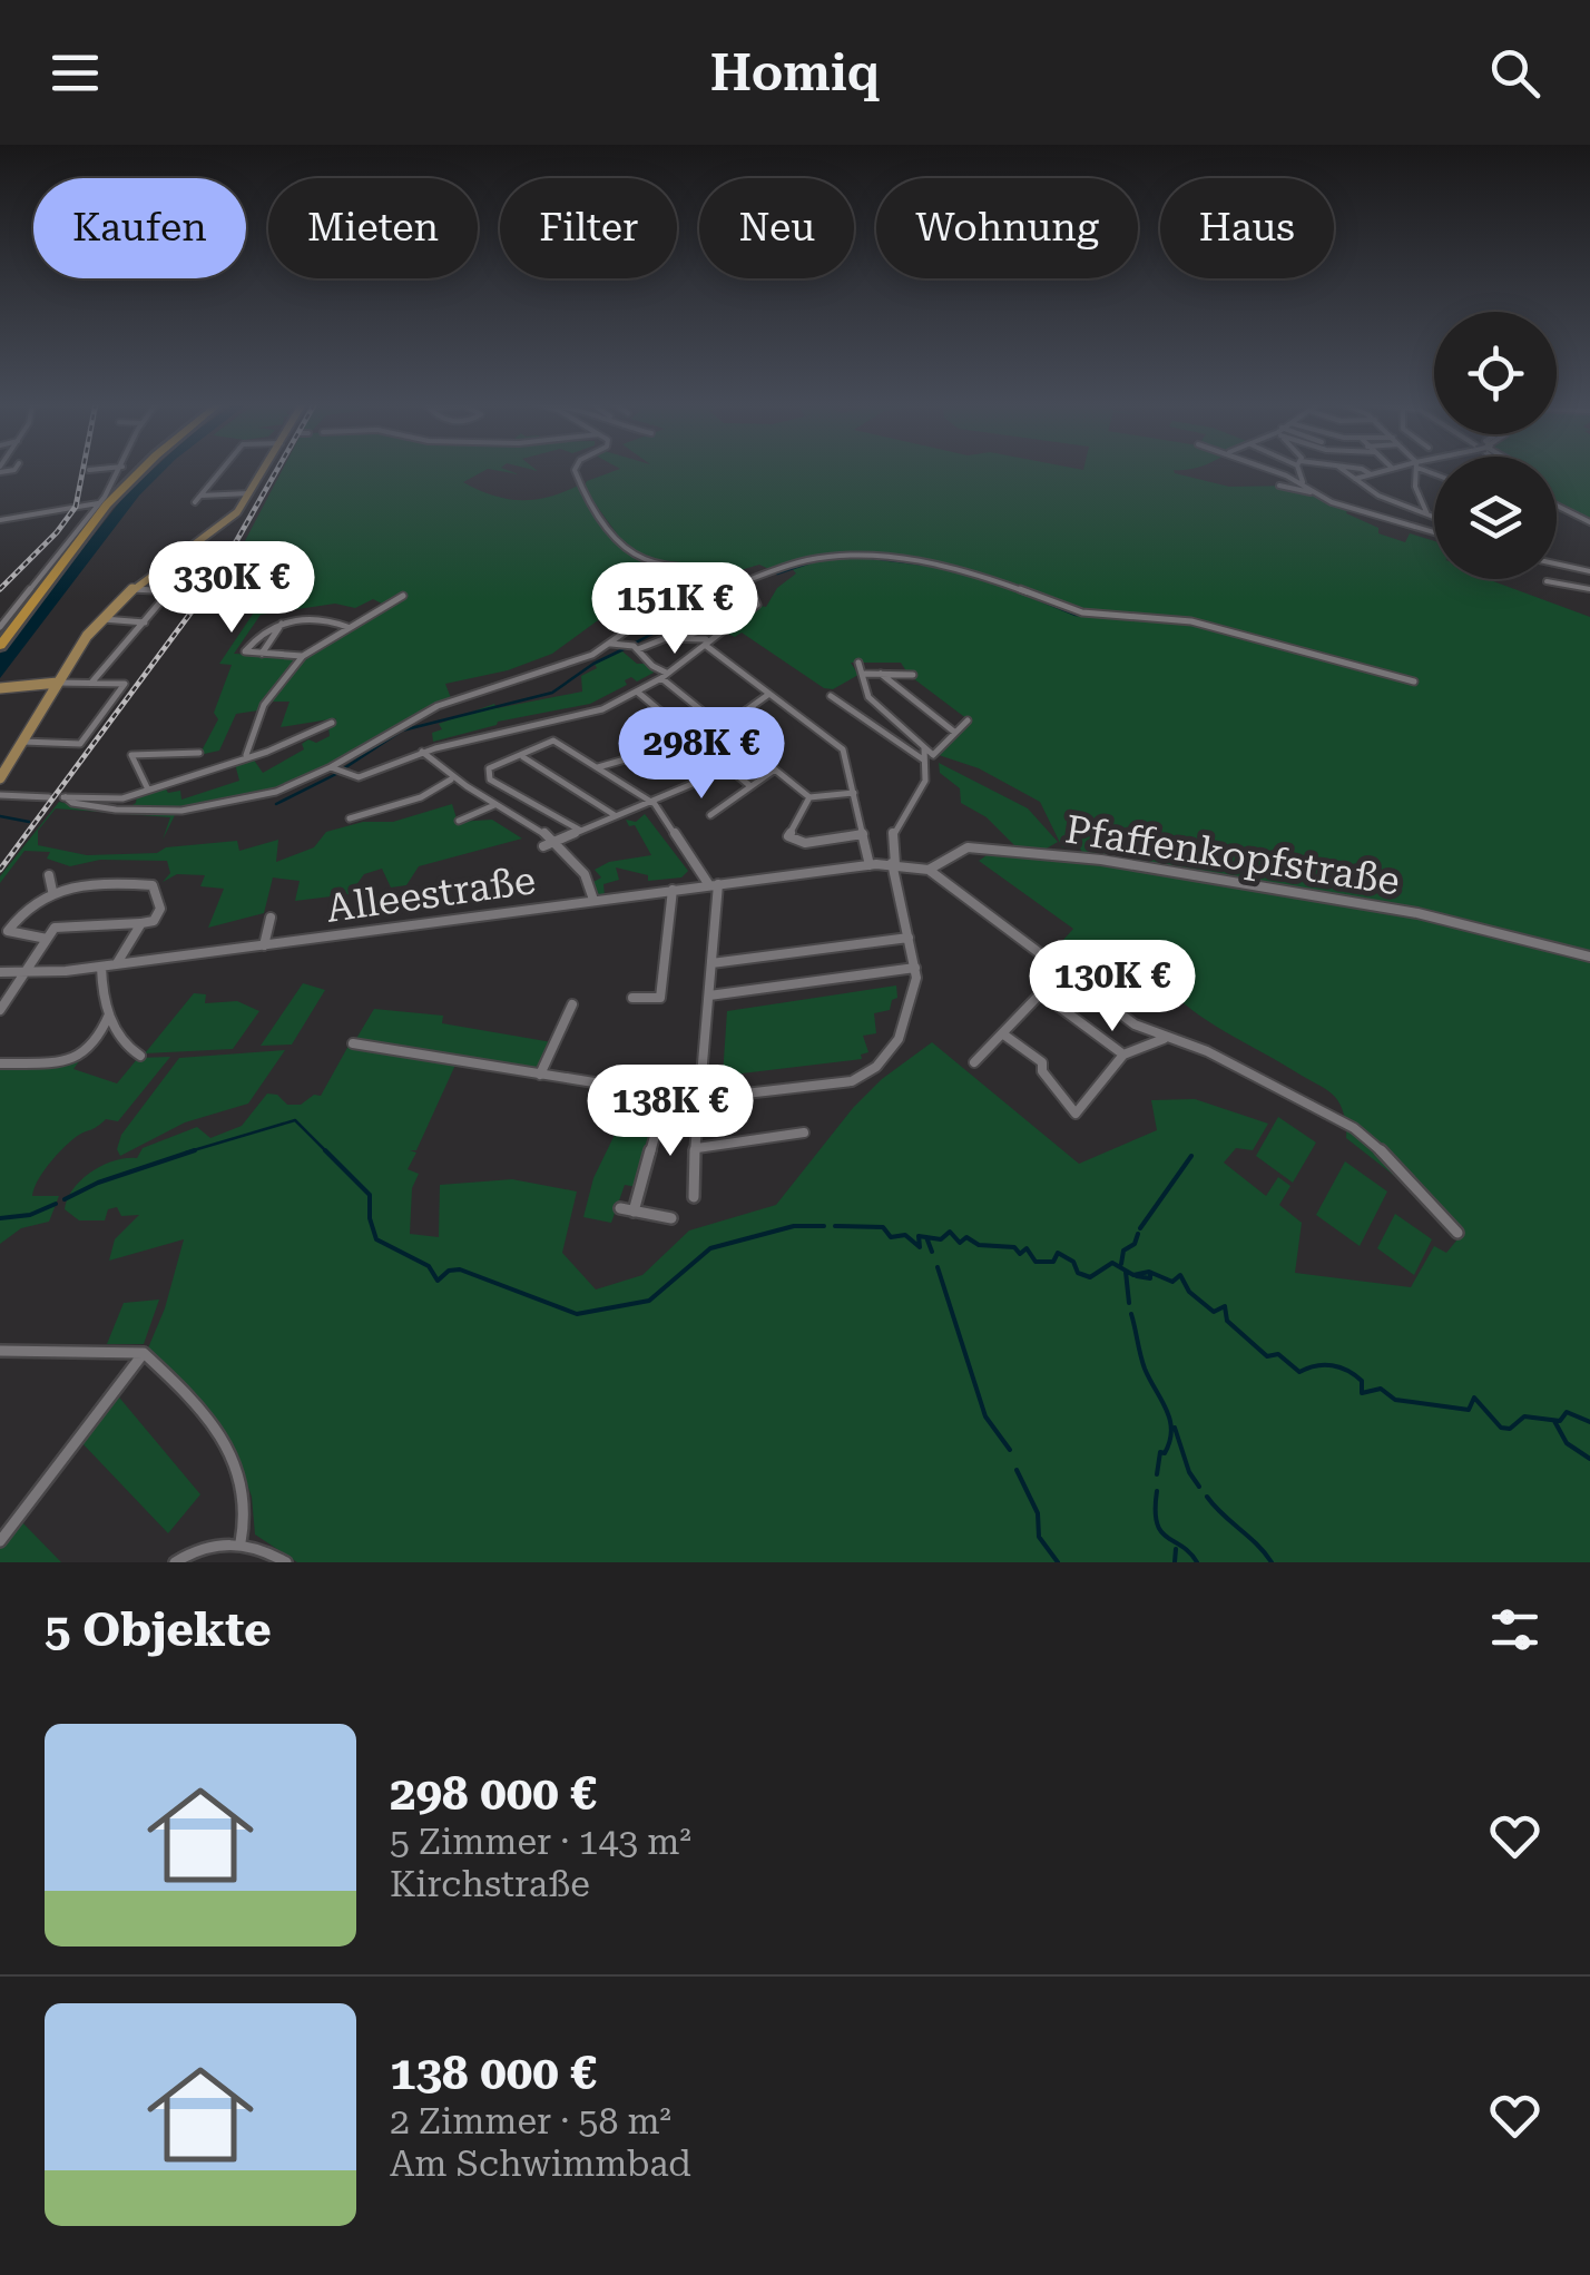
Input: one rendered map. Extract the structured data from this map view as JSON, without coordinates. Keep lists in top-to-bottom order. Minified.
{"streets":{"street":["Pfaffenkopfstraße","Alleestraße"]},"page":{"header":"Homiq","chip":["Kaufen","Mieten","Filter","Neu","Wohnung","Haus"],"price":["330K €","151K €","298K €","130K €","138K €"],"heading":"5 Objekte","list":[{"name":"298 000 €","note":"5 Zimmer · 143 m² · Kirchstraße"},{"name":"138 000 €","note":"2 Zimmer · 58 m² · Am Schwimmbad"}]}}
